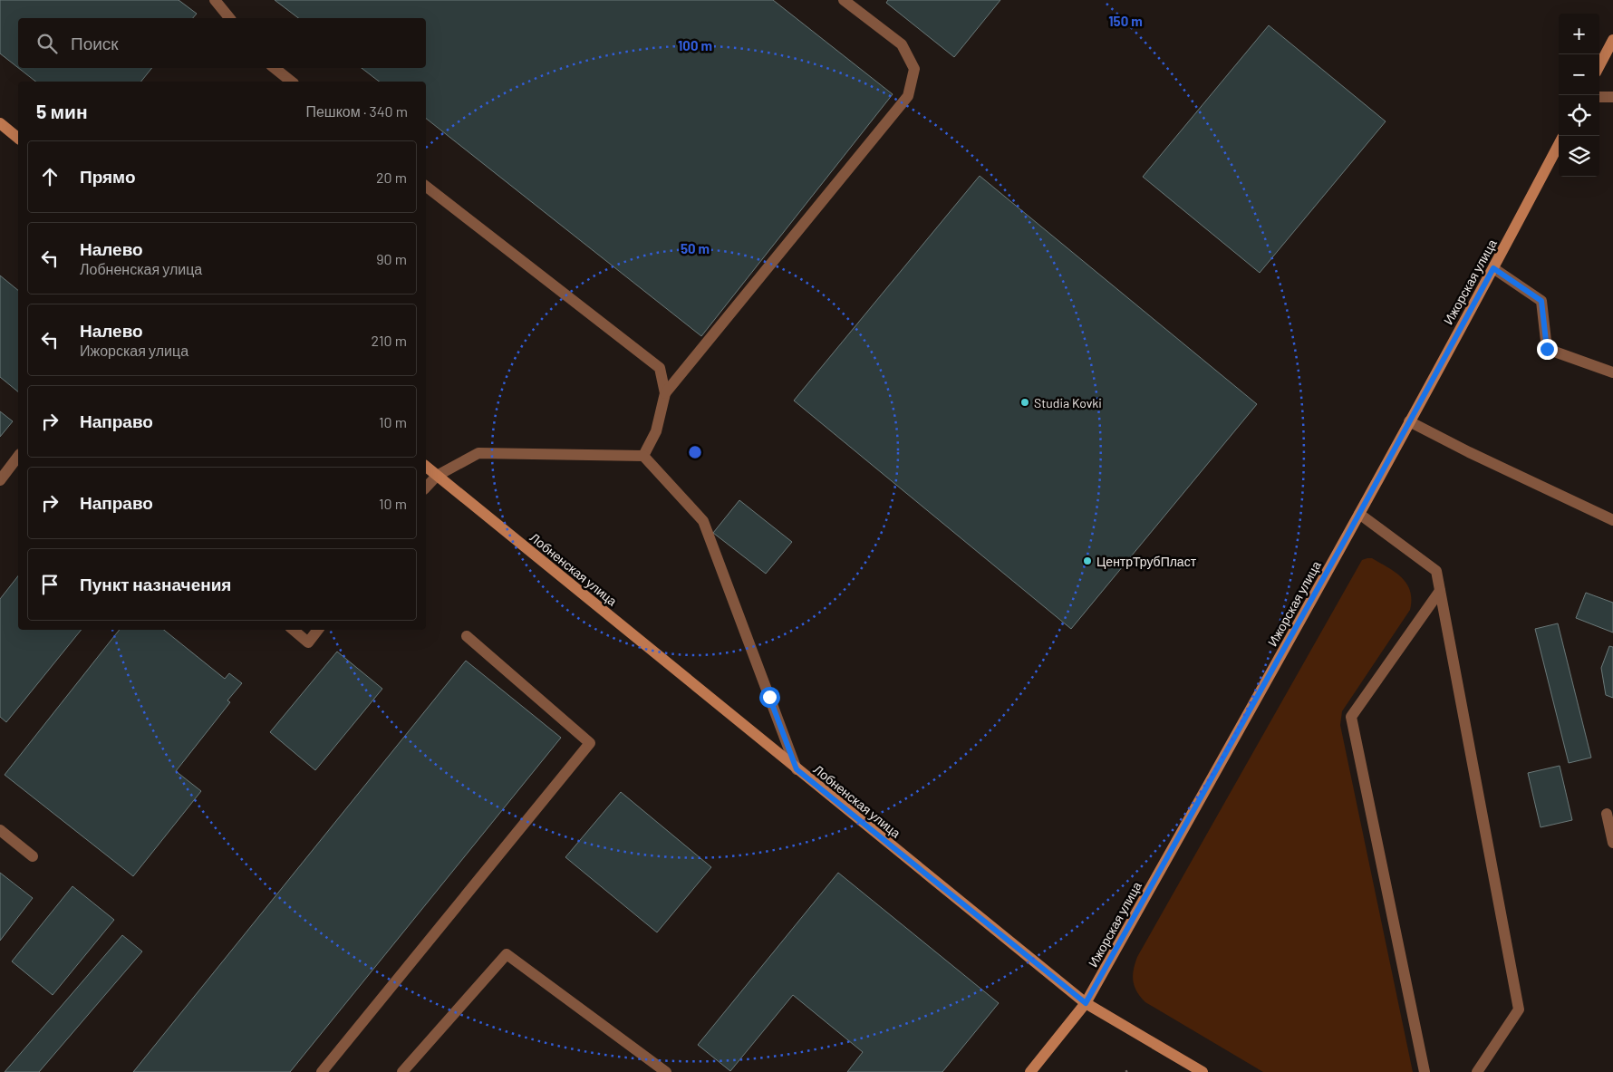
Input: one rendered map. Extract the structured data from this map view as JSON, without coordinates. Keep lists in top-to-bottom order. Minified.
{"streets":{"street":["Ижорская улица","Лобненская улица"]},"crossings":[["Ижорская улица","Лобненская улица"]],"places":["Studia Kovki","ЦентрТрубПласт"],"page":{"map_buttons":["+","−"],"search":"Поиск","heading":["5 мин","Пешком · 340 m"],"list":[["Прямо","20 m"],["Налево","Лобненская улица","90 m"],["Налево","Ижорская улица","210 m"],["Направо","10 m"],["Направо","10 m"],"Пункт назначения"]},"rings":["150 m","100 m","50 m"]}
